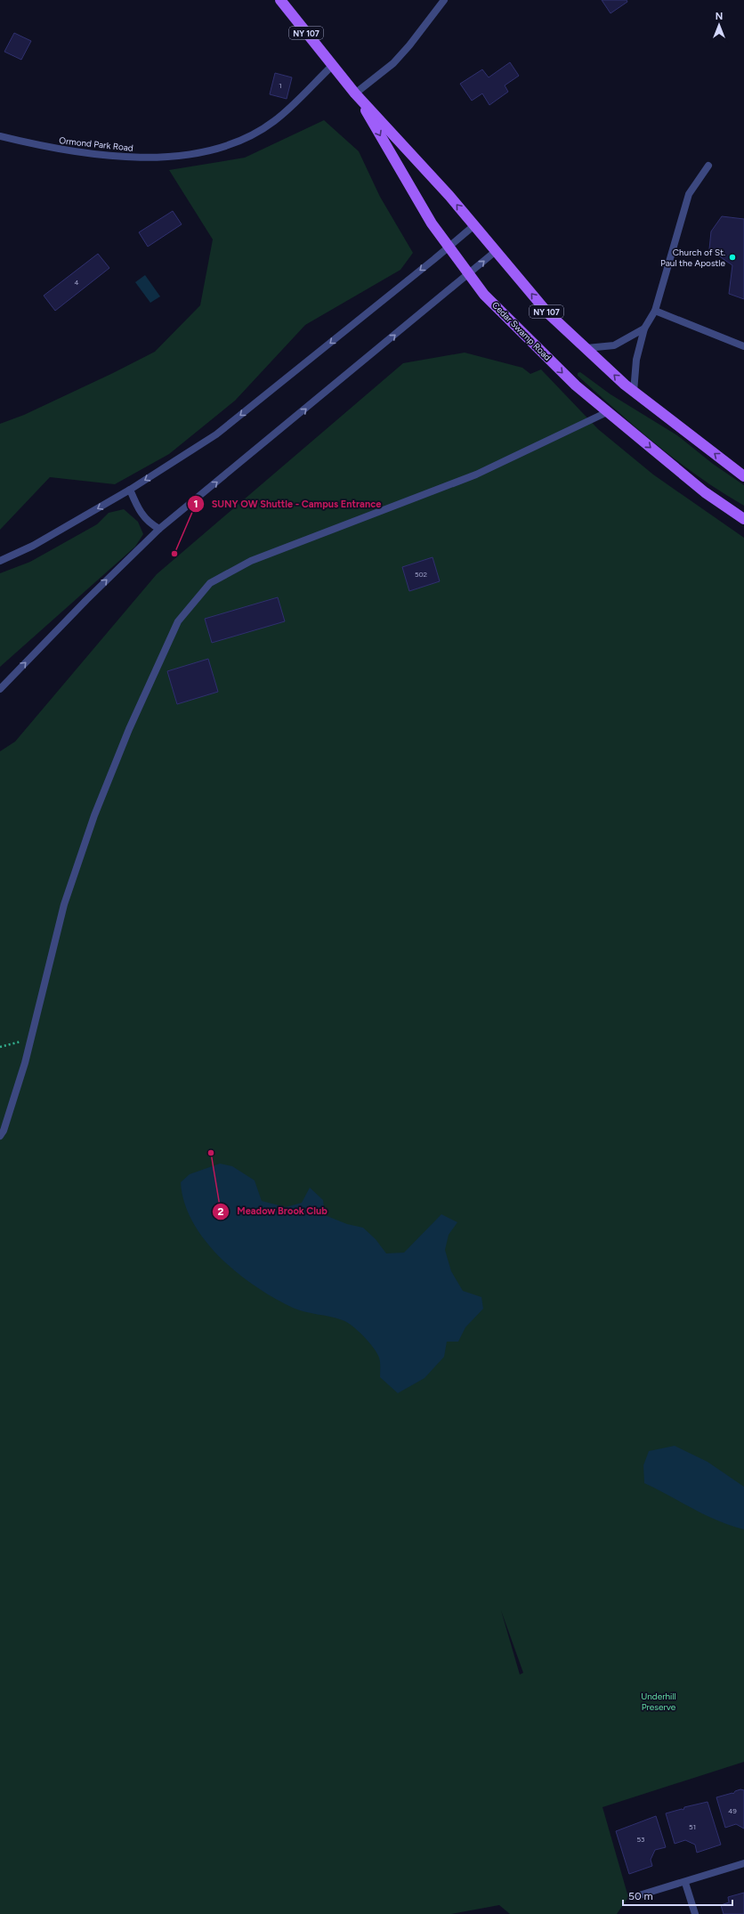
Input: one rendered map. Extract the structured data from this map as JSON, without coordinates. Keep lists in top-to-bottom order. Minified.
{"streets":{"main road":["NY 107","Cedar Swamp Road"],"street":["Ormond Park Road"]},"crossings":[["Ormond Park Road","Cedar Swamp Road"]],"parks":["Underhill Preserve"],"places":["Church of St. Paul the Apostle","SUNY OW Shuttle - Campus Entrance","Meadow Brook Club"],"house_numbers":["1","4","502","49","51","53"],"scale_bar":"50 m","north":"top"}
